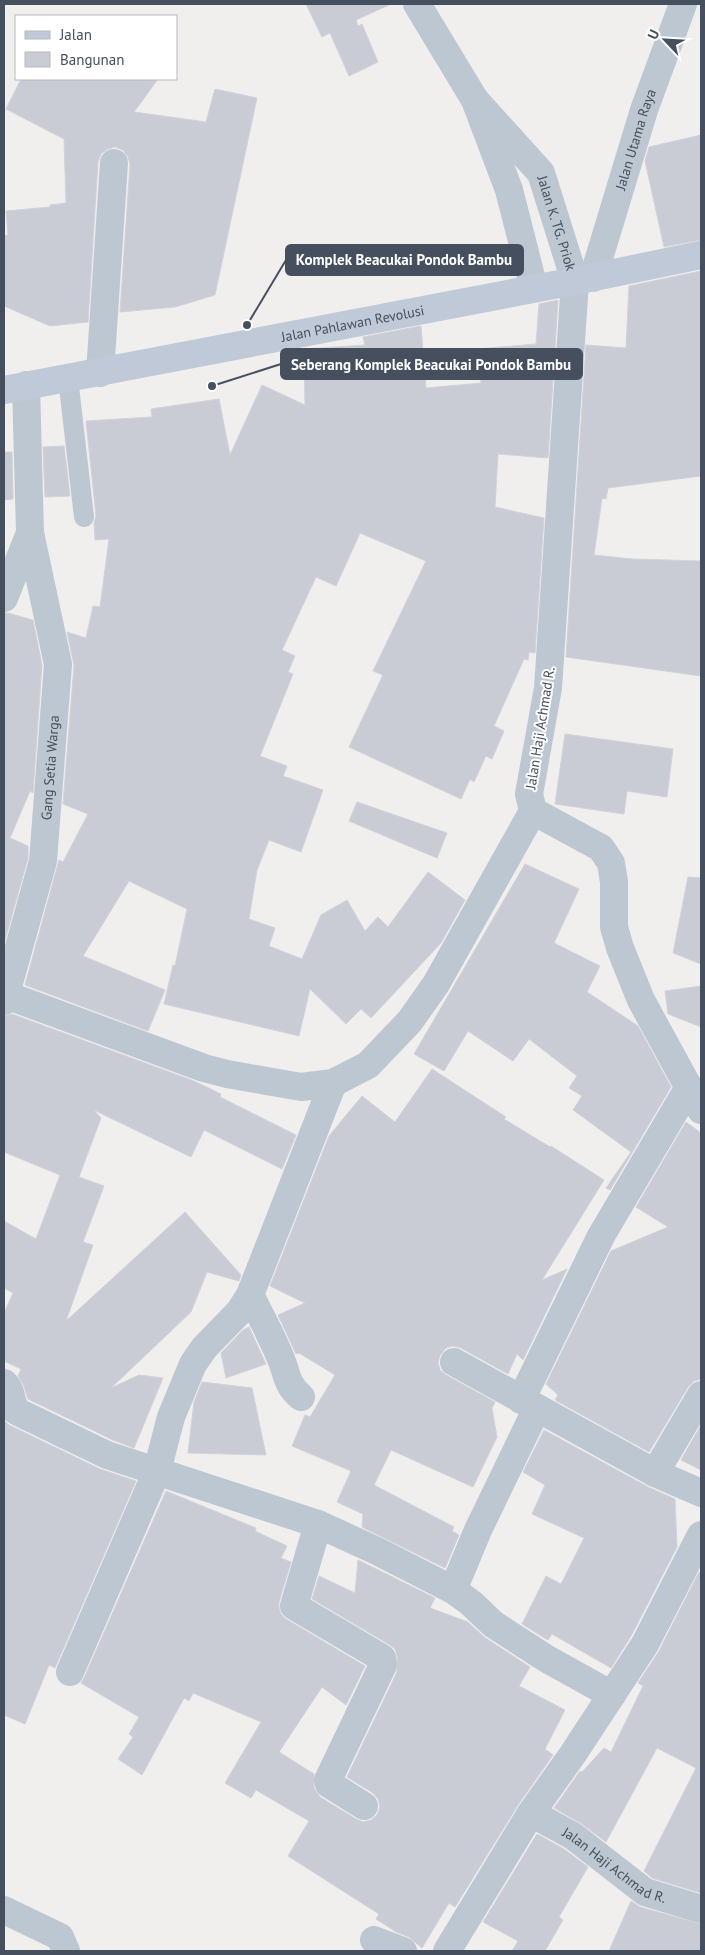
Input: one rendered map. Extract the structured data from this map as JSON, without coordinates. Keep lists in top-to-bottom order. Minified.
{"streets":{"main road":["Jalan Pahlawan Revolusi"],"street":["Jalan Utama Raya","Jalan K. TG. Priok","Jalan Haji Achmad R.","Gang Setia Warga"]},"crossings":[["Jalan Utama Raya","Jalan K. TG. Priok"],["Jalan Utama Raya","Jalan Pahlawan Revolusi"],["Jalan Utama Raya","Jalan Haji Achmad R."],["Jalan K. TG. Priok","Jalan Pahlawan Revolusi"],["Jalan K. TG. Priok","Jalan Haji Achmad R."],["Jalan Pahlawan Revolusi","Jalan Haji Achmad R."],["Jalan Pahlawan Revolusi","Gang Setia Warga"]],"places":["Komplek Beacukai Pondok Bambu","Seberang Komplek Beacukai Pondok Bambu"],"legend":["Jalan","Bangunan"],"north":"top left"}
